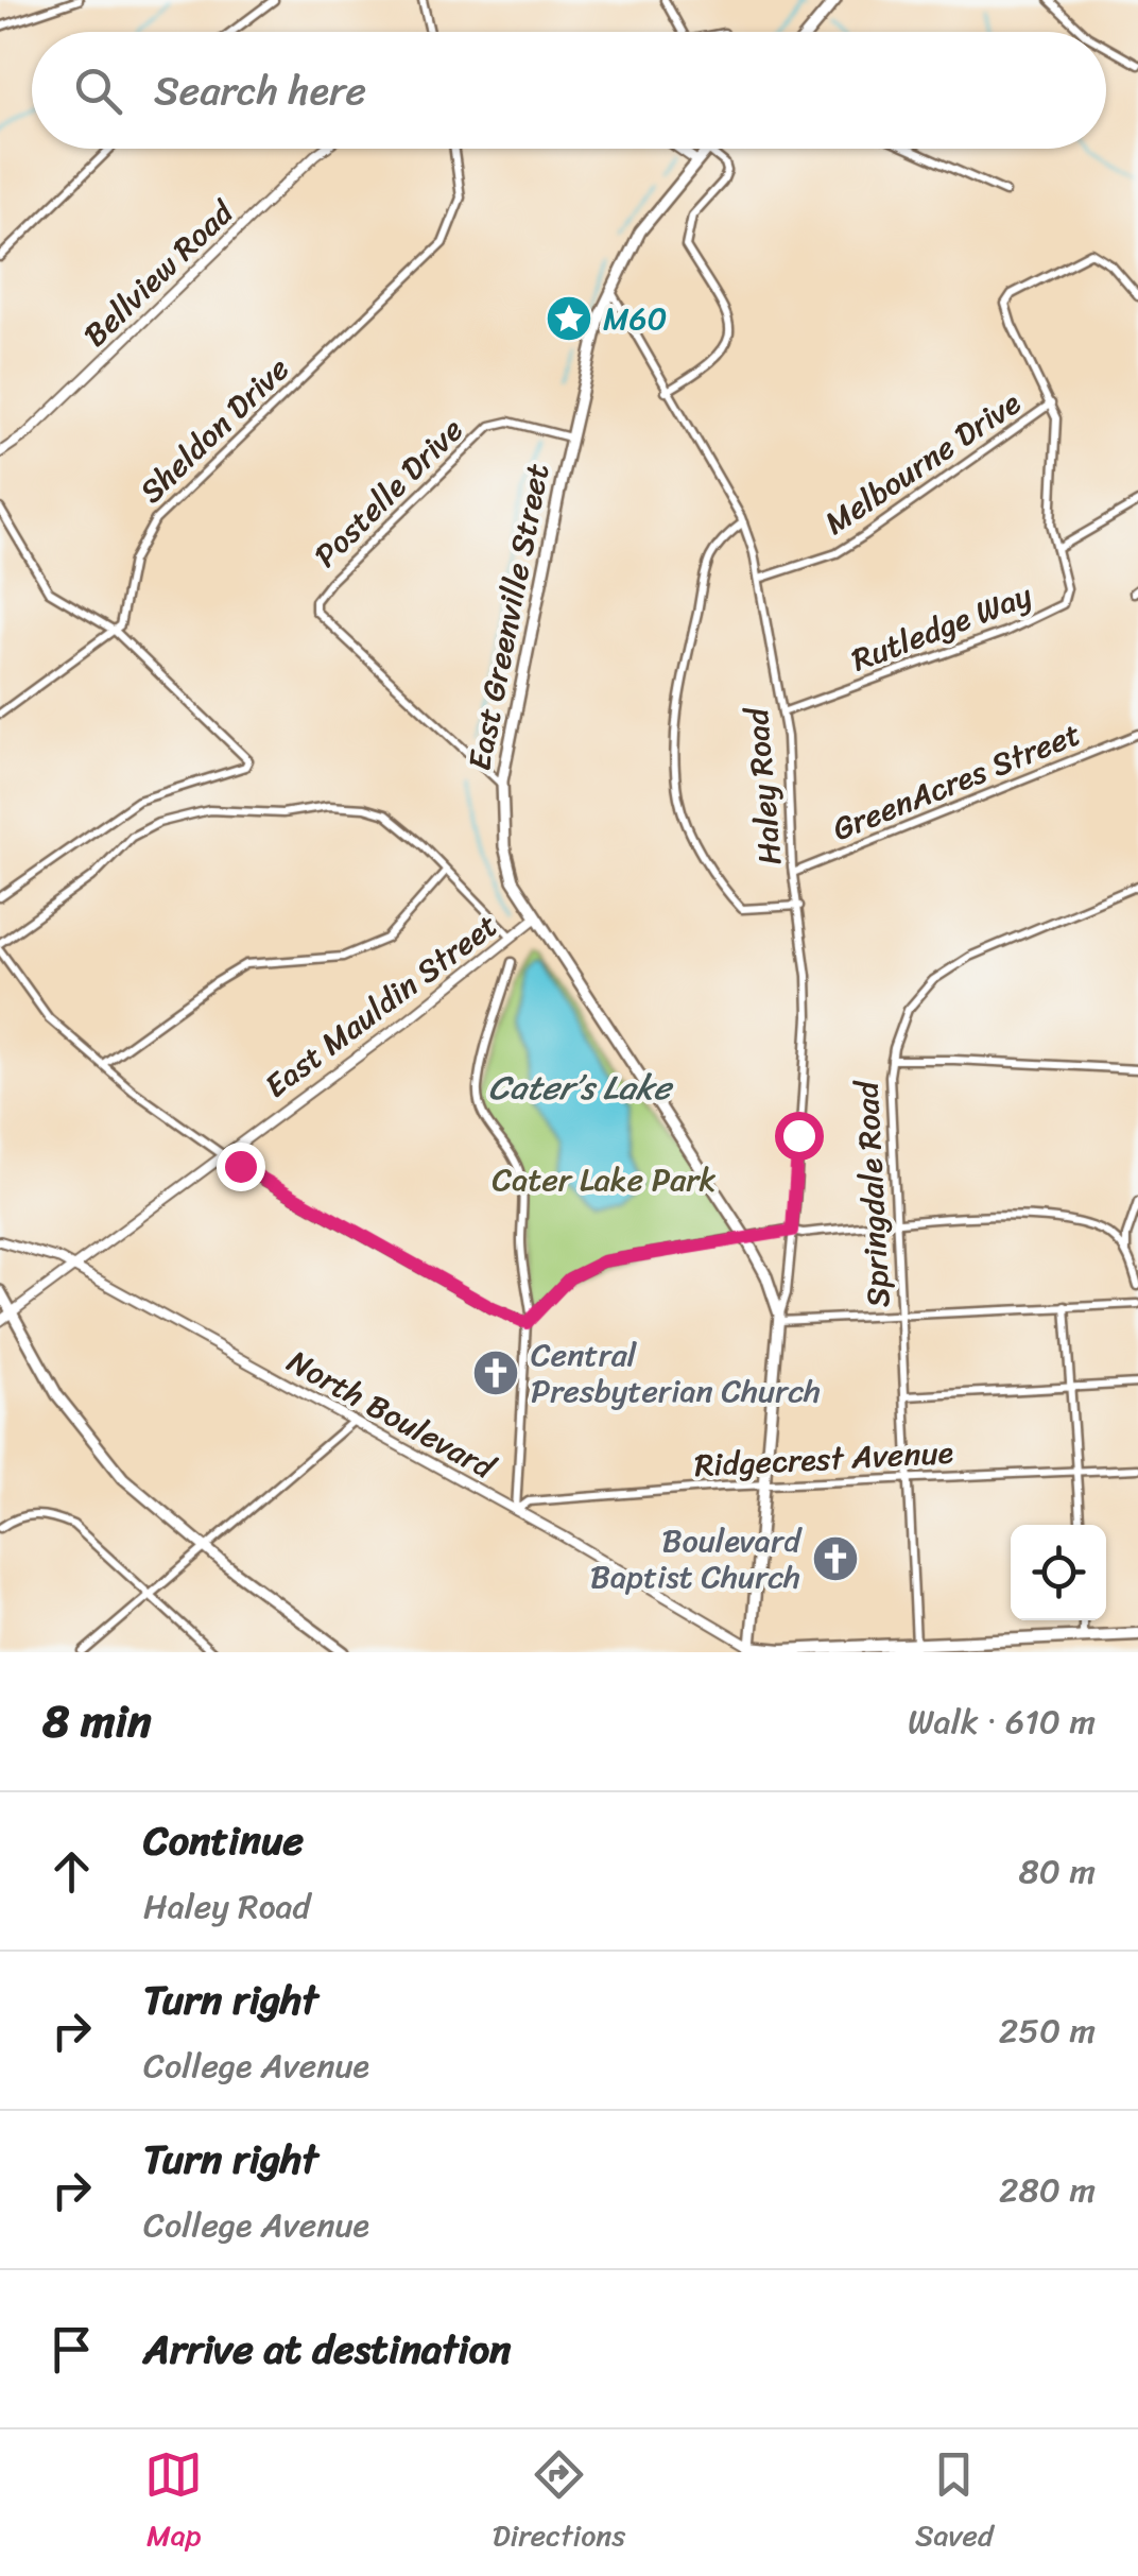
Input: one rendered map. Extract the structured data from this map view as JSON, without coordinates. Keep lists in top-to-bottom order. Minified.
{"streets":{"main road":["East Greenville Street"],"street":["Bellview Road","Sheldon Drive","Melbourne Drive","Postelle Drive","Rutledge Way","GreenAcres Street","Haley Road","East Mauldin Street","Springdale Road","North Boulevard","Ridgecrest Avenue"]},"crossings":[["Melbourne Drive","Rutledge Way"],["Melbourne Drive","Haley Road"],["Postelle Drive","East Greenville Street"],["East Greenville Street","Haley Road"],["East Greenville Street","East Mauldin Street"],["East Greenville Street","North Boulevard"],["East Greenville Street","Ridgecrest Avenue"],["Rutledge Way","Haley Road"],["GreenAcres Street","Haley Road"],["East Mauldin Street","North Boulevard"],["Springdale Road","Ridgecrest Avenue"],["North Boulevard","Ridgecrest Avenue"]],"water":["Cater’s Lake"],"parks":["Cater Lake Park"],"places":{"place":["M60"],"church":["Central Presbyterian Church","Boulevard Baptist Church"]},"page":{"search":"Search here","heading":["8 min","Walk · 610 m"],"list":[["Continue","Haley Road","80 m"],["Turn right","College Avenue","250 m"],["Turn right","College Avenue","280 m"],"Arrive at destination"],"nav":["Map","Directions","Saved"]}}
